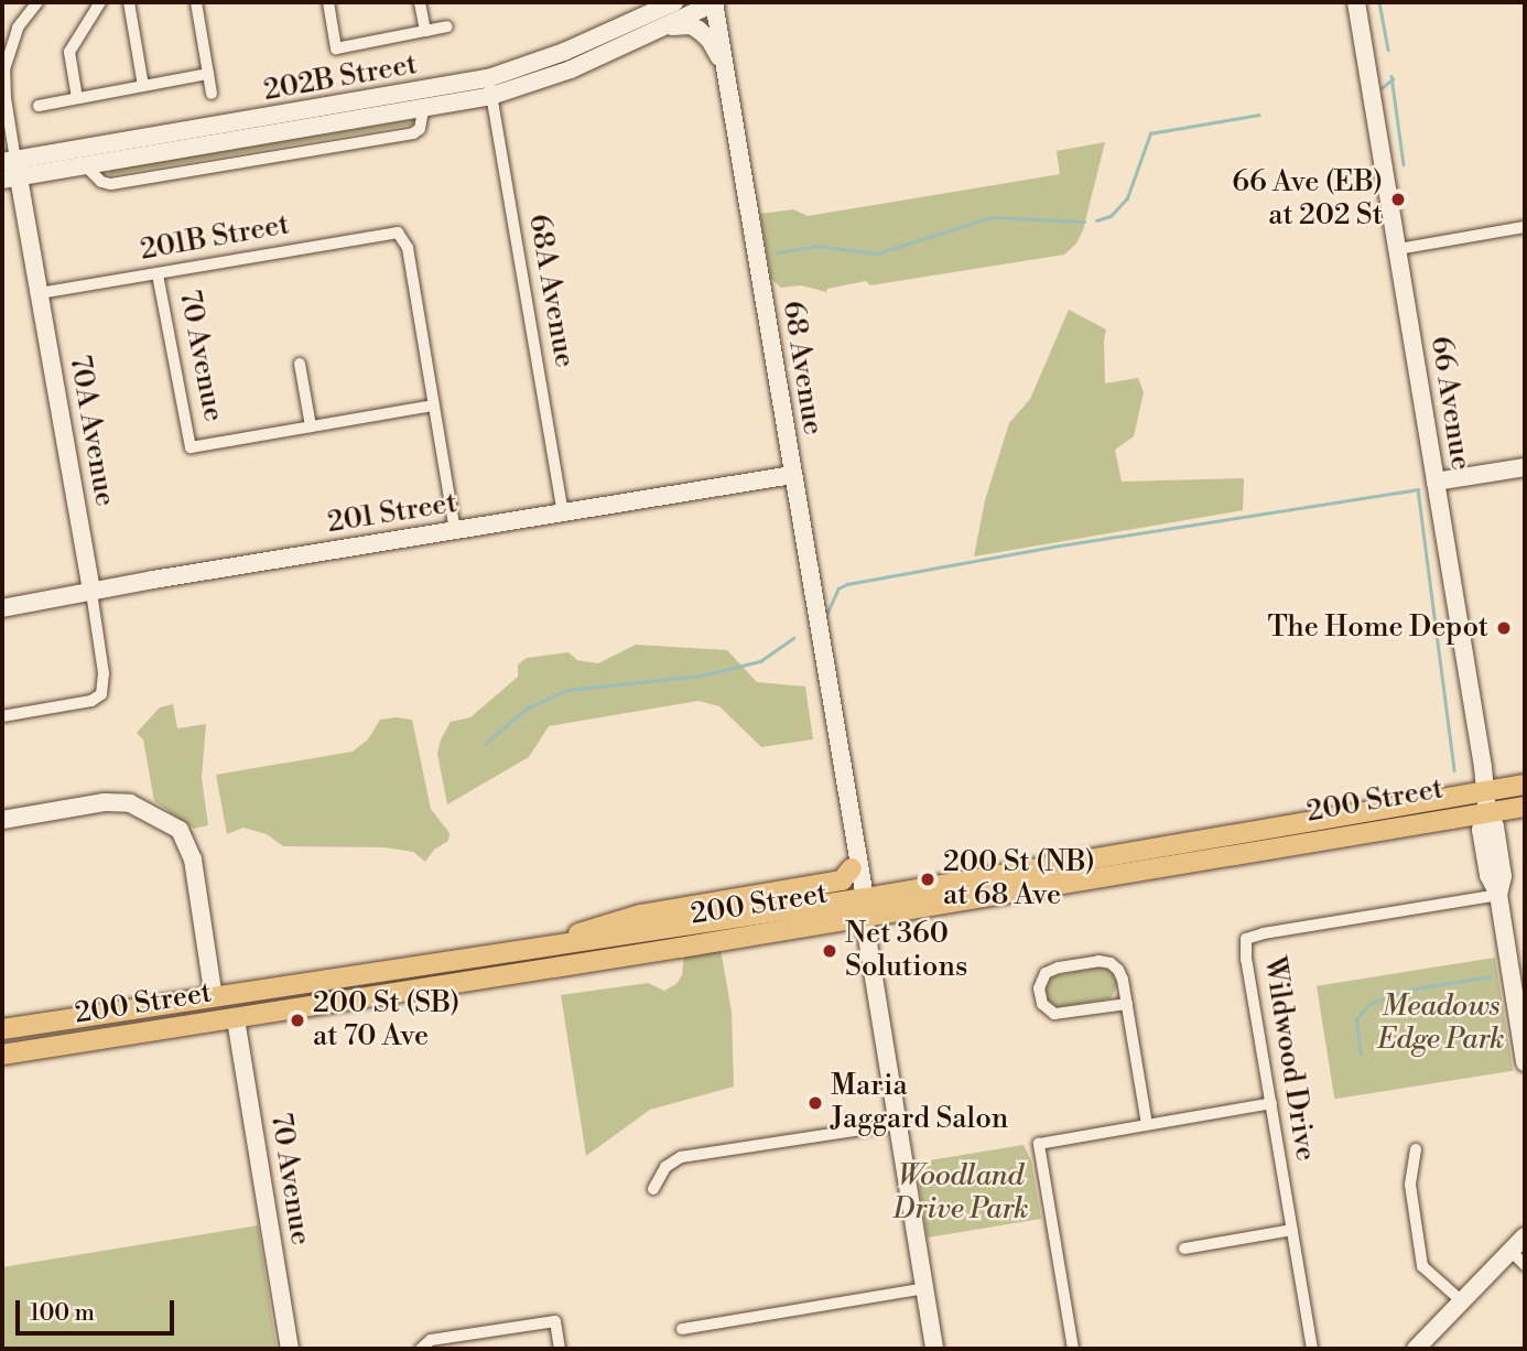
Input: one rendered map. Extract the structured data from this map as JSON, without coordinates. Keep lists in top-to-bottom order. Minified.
{"streets":{"main road":["200 Street"],"street":["202B Street","201B Street","68A Avenue","70 Avenue","68 Avenue","66 Avenue","70A Avenue","201 Street","Wildwood Drive"]},"crossings":[["202B Street","68A Avenue"],["202B Street","68 Avenue"],["202B Street","70A Avenue"],["201B Street","70 Avenue"],["201B Street","70A Avenue"],["68A Avenue","201 Street"],["70 Avenue","200 Street"],["68 Avenue","201 Street"],["68 Avenue","200 Street"],["66 Avenue","200 Street"],["66 Avenue","Wildwood Drive"],["70A Avenue","201 Street"]],"parks":["Meadows Edge Park","Woodland Drive Park"],"places":["66 Ave (EB) at 202 St","The Home Depot","200 St (NB) at 68 Ave","Net 360 Solutions","200 St (SB) at 70 Ave","Maria Jaggard Salon"],"scale_bar":"100 m"}
